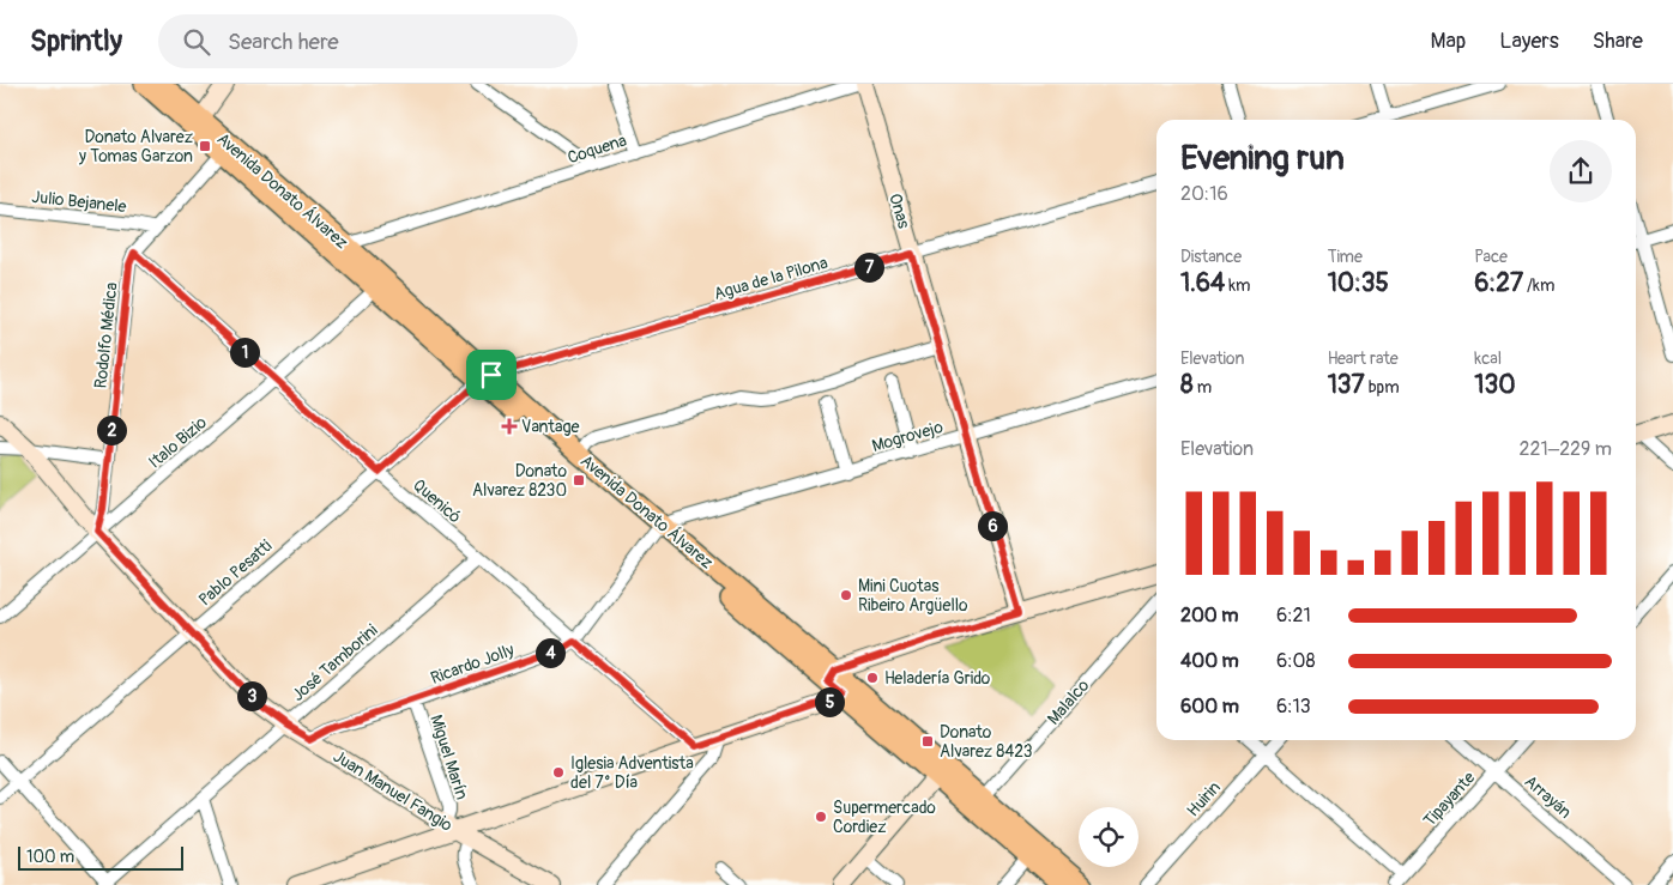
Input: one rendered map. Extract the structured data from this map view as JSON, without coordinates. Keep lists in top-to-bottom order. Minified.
{"streets":{"main road":["Avenida Donato Álvarez","Onas","Juan Manuel Fangio"],"street":["Coquena","Julio Bejanele","Agua de la Pilona","Rodolfo Médica","Mogrovejo","Italo Bizio","Quenicó","Pablo Pesatti","José Tamborini","Ricardo Jolly","Malalco","Miguel Marín","Arrayán","Huirin","Tipayante"]},"crossings":[["Coquena","Avenida Donato Álvarez"],["Avenida Donato Álvarez","Agua de la Pilona"],["Avenida Donato Álvarez","Rodolfo Médica"],["Avenida Donato Álvarez","Mogrovejo"],["Avenida Donato Álvarez","Italo Bizio"],["Avenida Donato Álvarez","Pablo Pesatti"],["Avenida Donato Álvarez","Ricardo Jolly"],["Avenida Donato Álvarez","Malalco"],["Julio Bejanele","Rodolfo Médica"],["Onas","Agua de la Pilona"],["Onas","Mogrovejo"],["Agua de la Pilona","Pablo Pesatti"],["Rodolfo Médica","Italo Bizio"],["Rodolfo Médica","Quenicó"],["Rodolfo Médica","Juan Manuel Fangio"],["Mogrovejo","Ricardo Jolly"],["Italo Bizio","Quenicó"],["Italo Bizio","Juan Manuel Fangio"],["Quenicó","Pablo Pesatti"],["Quenicó","José Tamborini"],["Quenicó","Ricardo Jolly"],["Pablo Pesatti","Juan Manuel Fangio"],["José Tamborini","Juan Manuel Fangio"],["Ricardo Jolly","Miguel Marín"],["Ricardo Jolly","Juan Manuel Fangio"],["Miguel Marín","Juan Manuel Fangio"],["Arrayán","Tipayante"]],"places":{"transit":["Donato Alvarez y Tomas Garzon","Donato Alvarez 8230","Donato Alvarez 8423"],"health":["Vantage"],"other":["Mini Cuotas Ribeiro Argüello","Heladería Grido","Iglesia Adventista del 7° Día","Supermercado Cordiez"]},"scale_bar":"100 m","page":{"header":"Sprintly","search":"Search here","nav":["Map","Layers","Share"],"heading":["Evening run","20:16"],"stats":[["Distance","1.64 km"],["Time","10:35"],["Pace","6:27 /km"],["Elevation","8 m"],["Heart rate","137 bpm"],["kcal","130"]],"pins":["7","1","2","6","4","3","5"],"chart":["Elevation","221–229 m"],"list":[{"name":"200 m","note":"6:21"},{"name":"400 m","note":"6:08"},{"name":"600 m","note":"6:13"}],"scale":"100 m"}}
